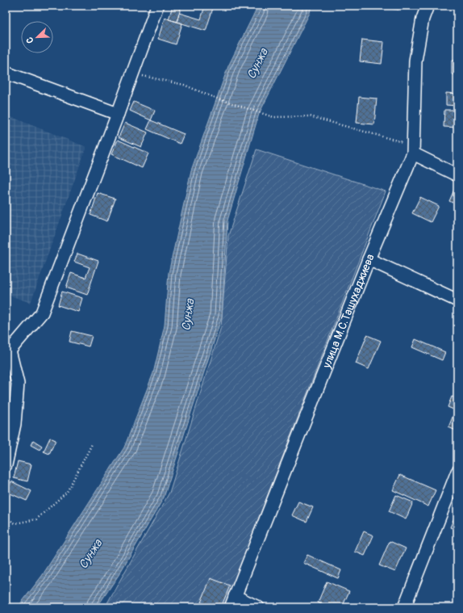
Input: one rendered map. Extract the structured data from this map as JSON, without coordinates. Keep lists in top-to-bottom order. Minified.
{"streets":{"street":["улица М.С.Ташухаджиева"]},"water":["Сунжа"],"north":"bottom left"}
